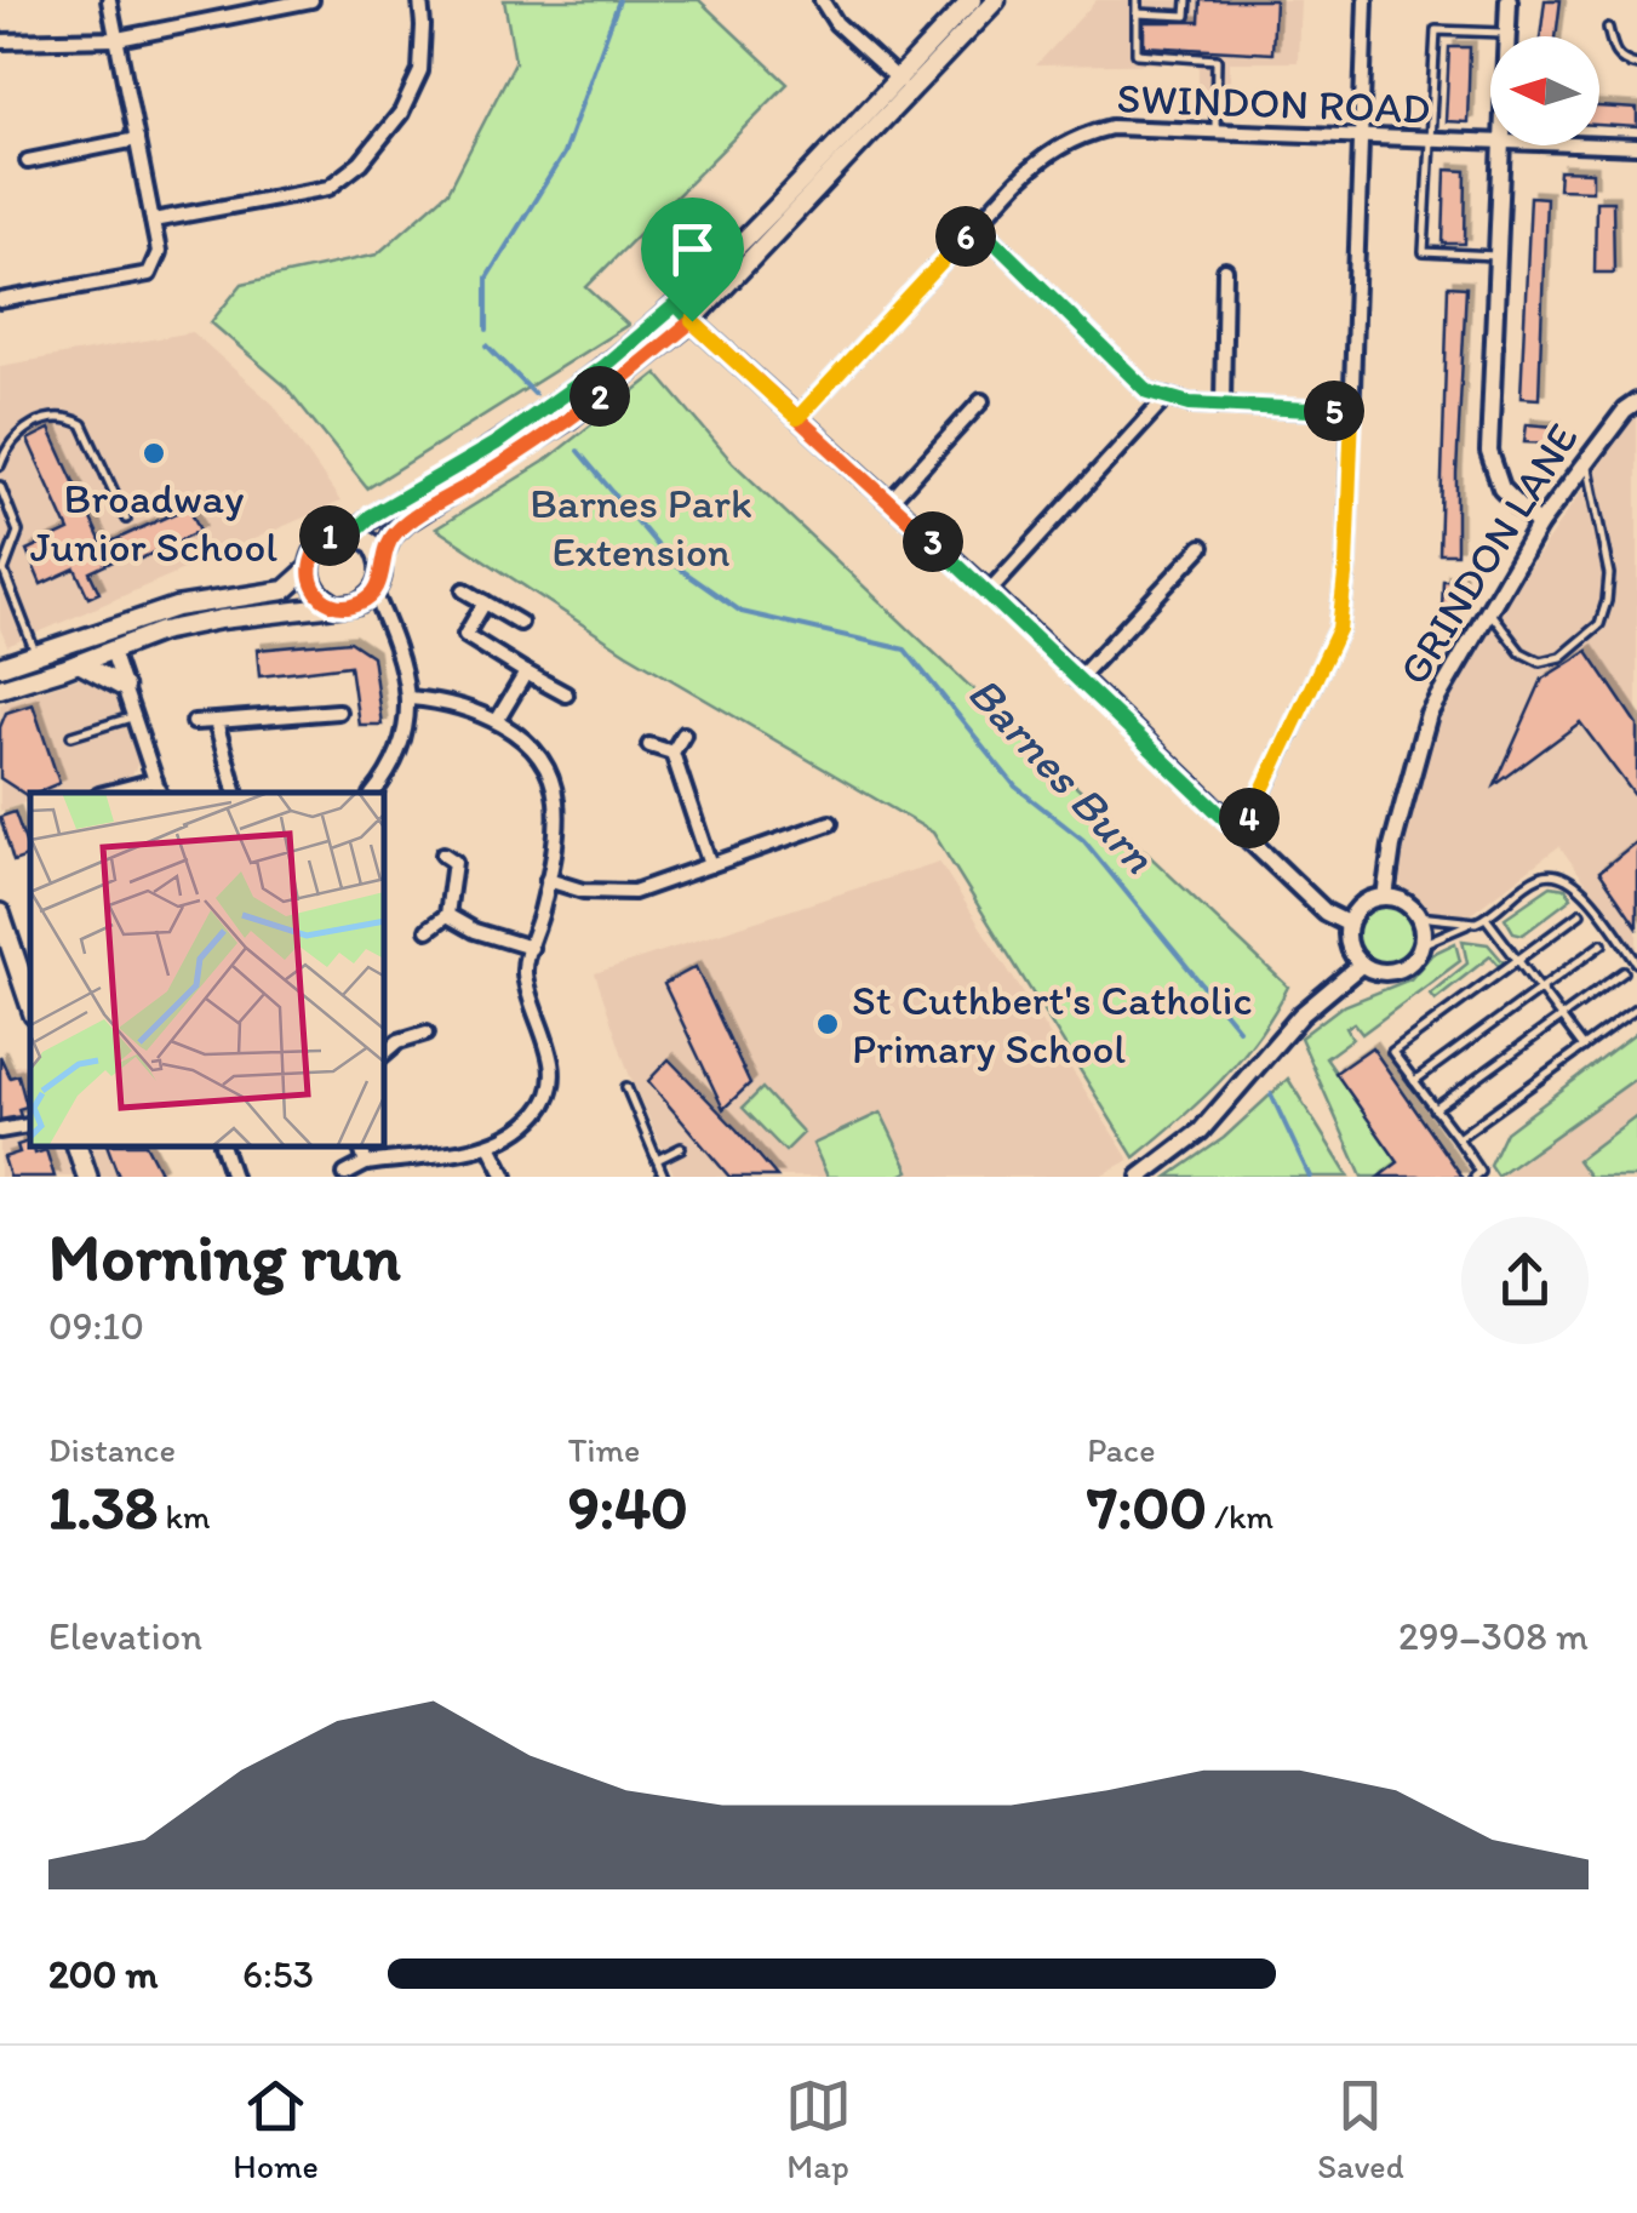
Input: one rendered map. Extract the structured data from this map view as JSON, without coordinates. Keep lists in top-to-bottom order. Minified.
{"streets":{"street":["SWINDON ROAD","GRINDON LANE"]},"water":["Barnes Burn"],"parks":["Barnes Park Extension"],"places":["Broadway Junior School","St Cuthbert's Catholic Primary School"],"north":"left","page":{"pins":["6","2","5","1","3","4"],"heading":["Morning run","09:10"],"stats":[["Distance","1.38 km"],["Time","9:40"],["Pace","7:00 /km"]],"chart":["Elevation","299–308 m"],"list":[{"name":"200 m","note":"6:53"}],"tabs":["Home","Map","Saved"]}}
